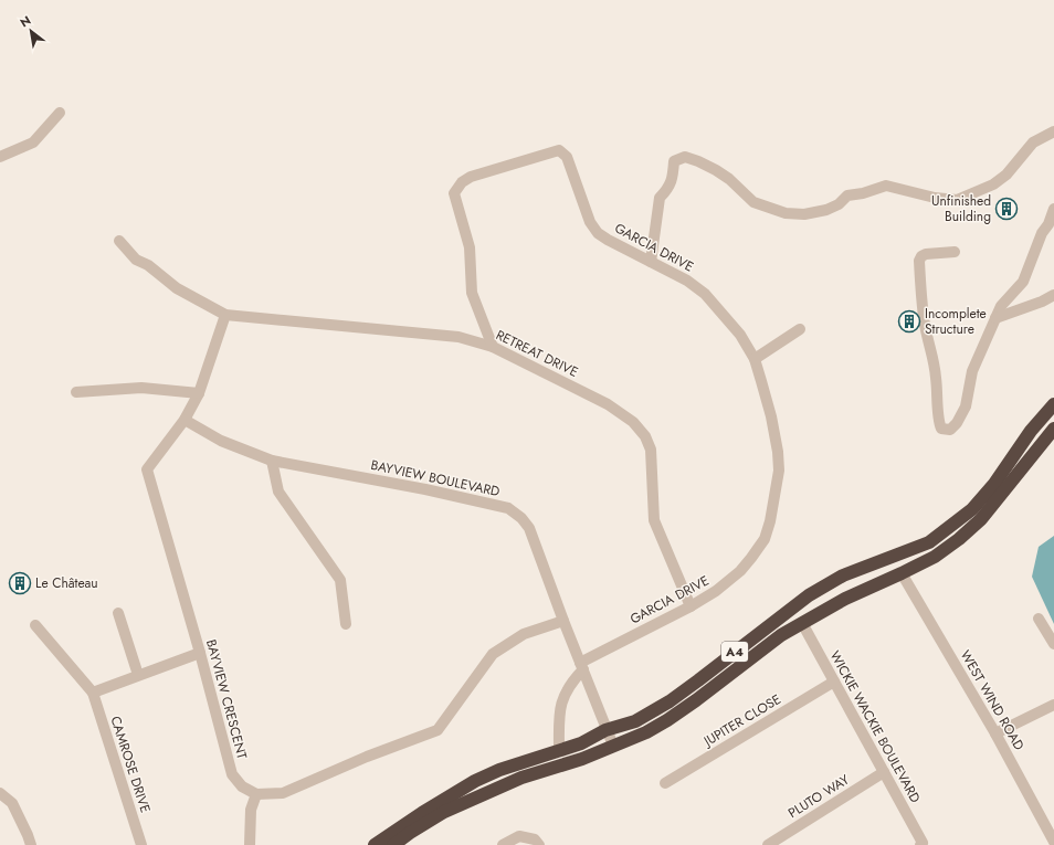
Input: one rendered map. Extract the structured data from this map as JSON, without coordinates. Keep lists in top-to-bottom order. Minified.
{"streets":{"highway":["A4"],"street":["GARCIA DRIVE","RETREAT DRIVE","BAYVIEW BOULEVARD","BAYVIEW CRESCENT","WEST WIND ROAD","JUPITER CLOSE","WICKIE WACKIE BOULEVARD","CAMROSE DRIVE","PLUTO WAY"]},"crossings":[["GARCIA DRIVE","RETREAT DRIVE"],["GARCIA DRIVE","BAYVIEW BOULEVARD"],["RETREAT DRIVE","BAYVIEW CRESCENT"],["BAYVIEW BOULEVARD","A4"],["BAYVIEW BOULEVARD","BAYVIEW CRESCENT"],["A4","WEST WIND ROAD"],["A4","WICKIE WACKIE BOULEVARD"],["JUPITER CLOSE","WICKIE WACKIE BOULEVARD"],["WICKIE WACKIE BOULEVARD","PLUTO WAY"]],"places":{"building":["Unfinished Building","Incomplete Structure","Le Château"]},"north":"top left"}
